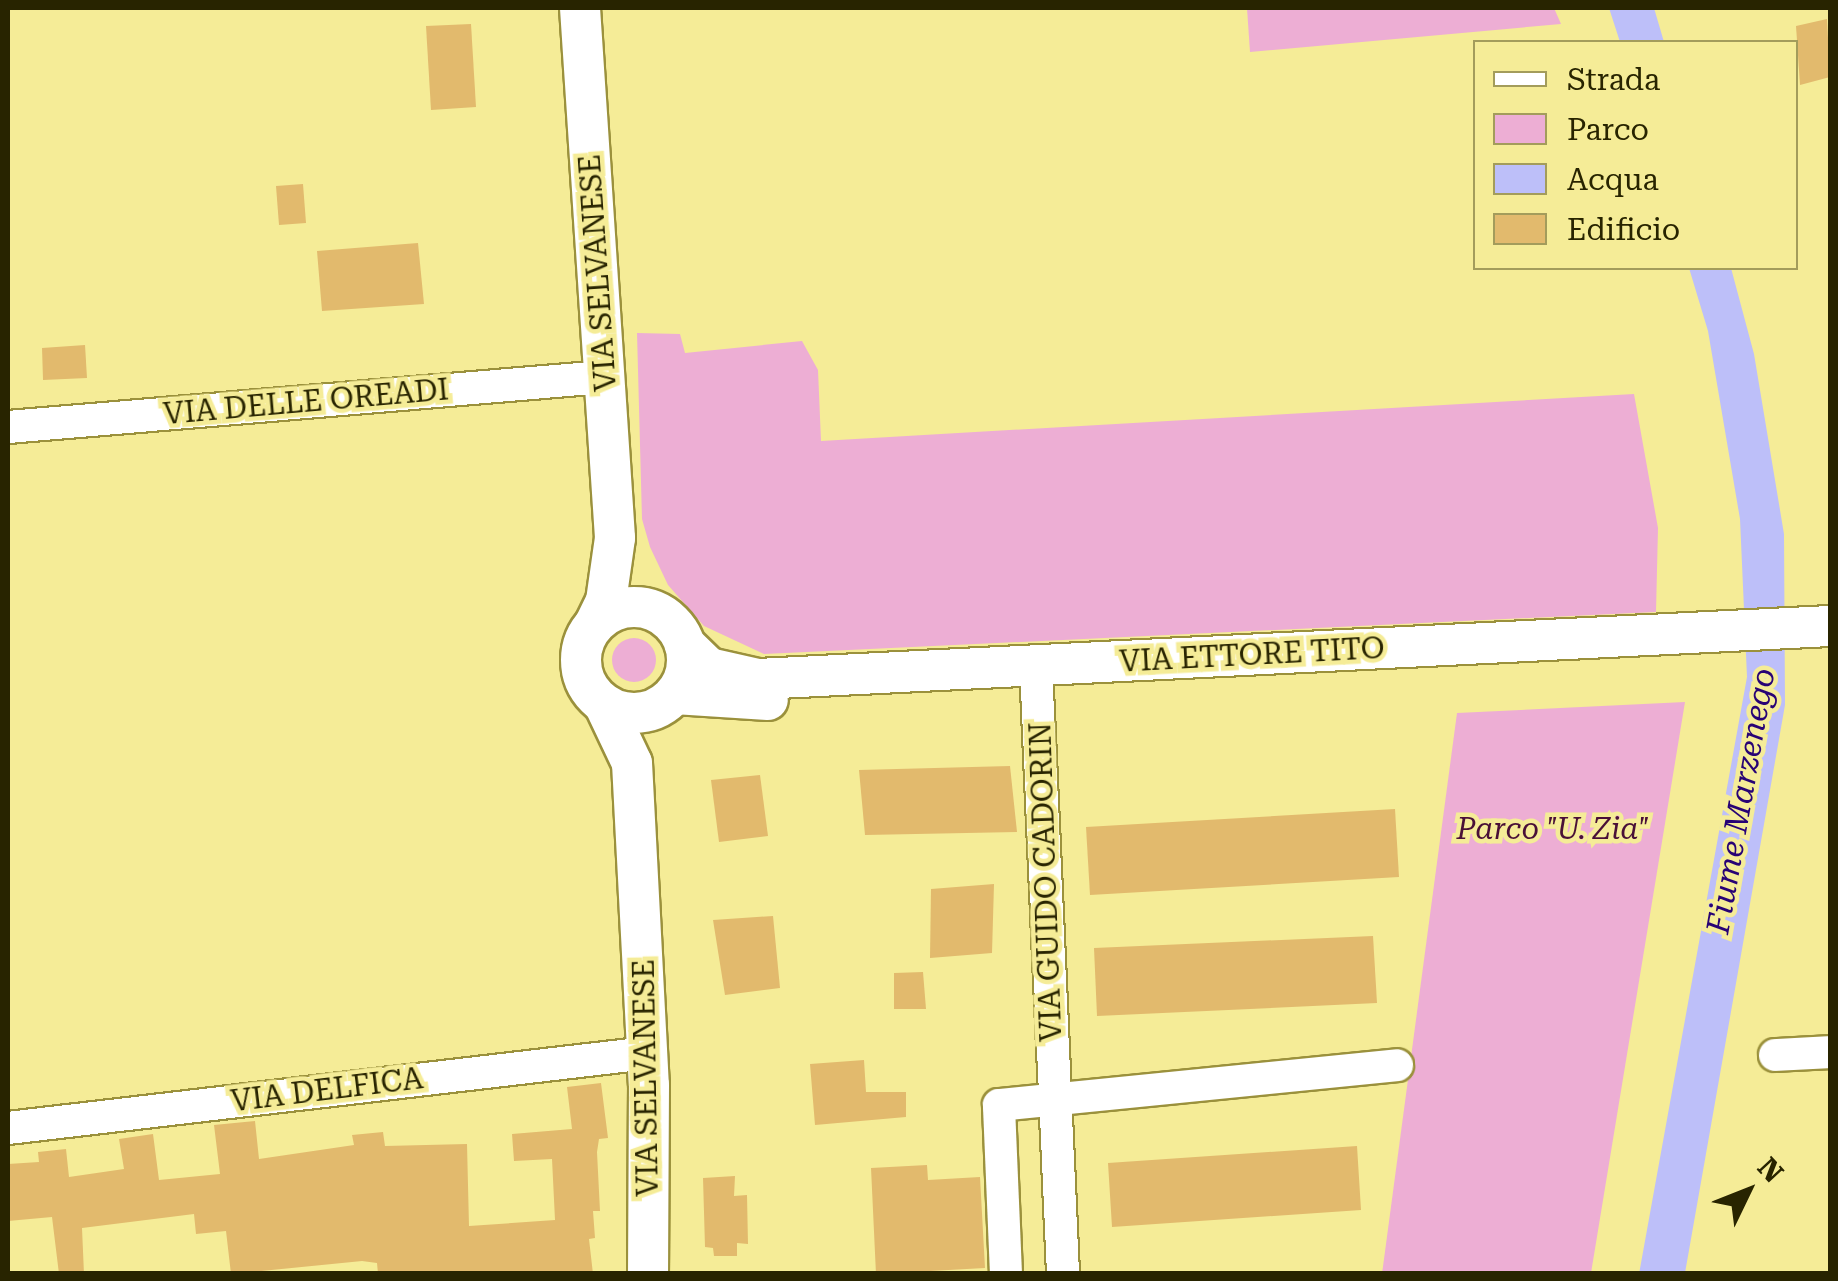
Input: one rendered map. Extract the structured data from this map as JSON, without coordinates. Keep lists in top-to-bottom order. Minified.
{"streets":{"street":["VIA SELVANESE","VIA DELLE OREADI","VIA ETTORE TITO","VIA GUIDO CADORIN","VIA DELFICA"]},"crossings":[["VIA SELVANESE","VIA DELLE OREADI"],["VIA SELVANESE","VIA ETTORE TITO"],["VIA SELVANESE","VIA DELFICA"],["VIA ETTORE TITO","VIA GUIDO CADORIN"]],"water":["Fiume Marzenego"],"parks":["Parco \"U. Zia\""],"legend":["Strada","Parco","Acqua","Edificio"],"north":"top right"}
